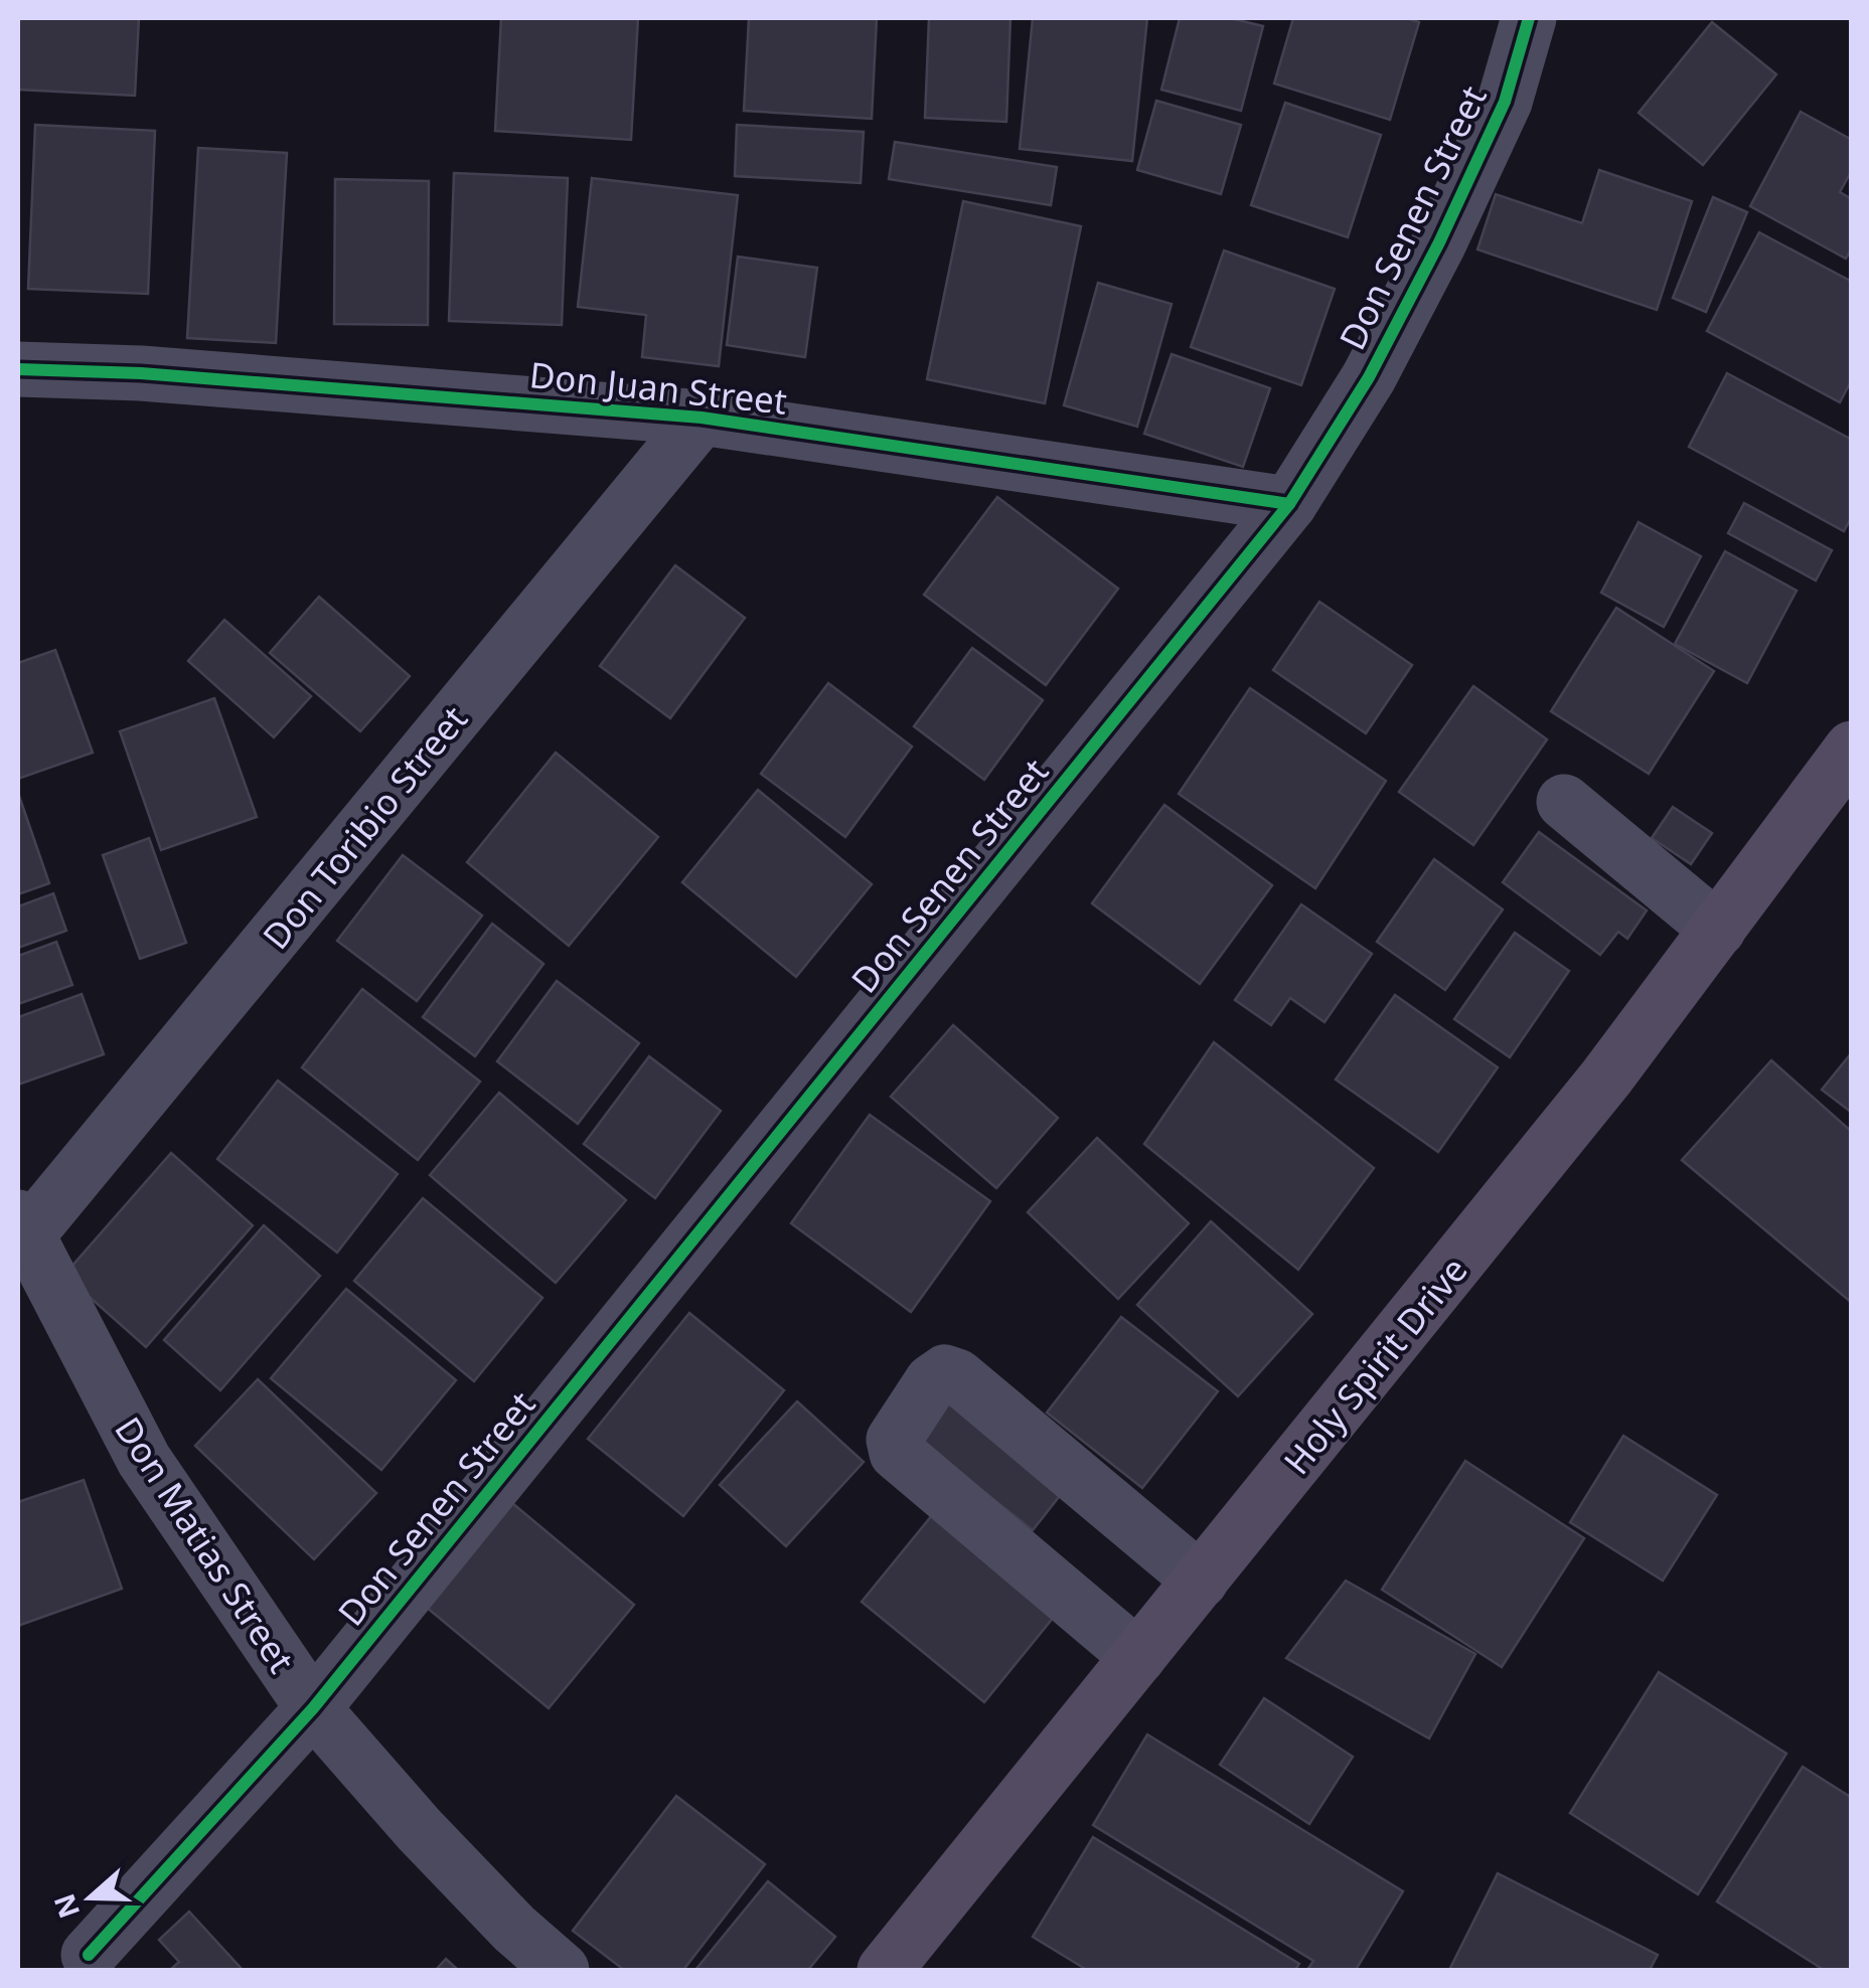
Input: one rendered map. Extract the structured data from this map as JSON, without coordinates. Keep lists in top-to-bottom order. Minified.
{"streets":{"main road":["Holy Spirit Drive"],"street":["Don Senen Street","Don Juan Street","Don Toribio Street","Don Matias Street"]},"crossings":[["Don Senen Street","Don Juan Street"],["Don Senen Street","Don Matias Street"],["Don Juan Street","Don Toribio Street"],["Don Toribio Street","Don Matias Street"]],"north":"left"}
